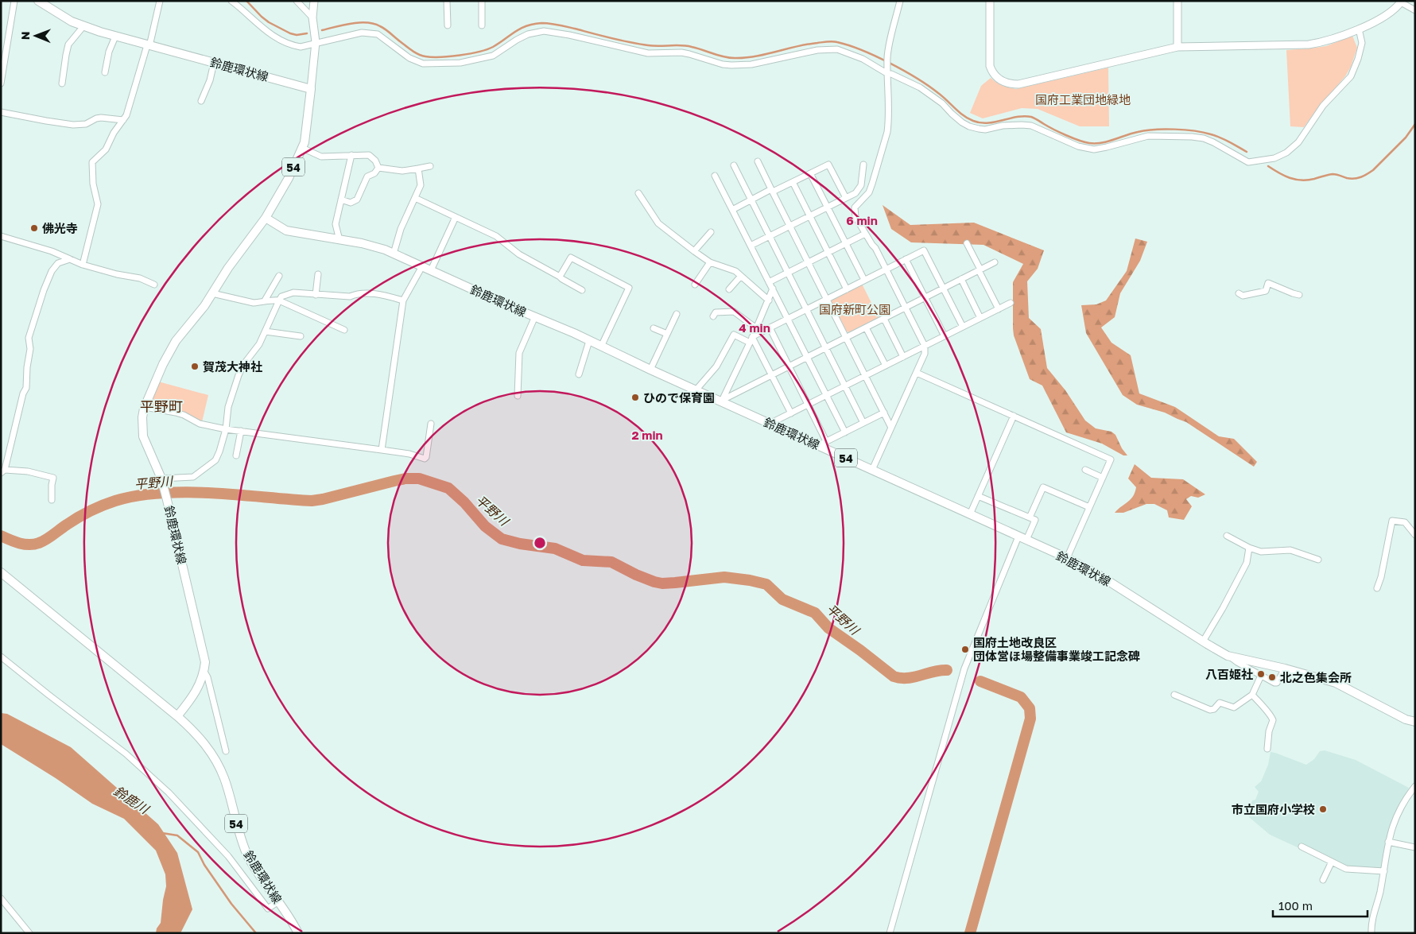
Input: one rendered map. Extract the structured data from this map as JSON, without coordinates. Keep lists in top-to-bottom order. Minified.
{"streets":{"main road":["鈴鹿環状線","54"]},"districts":["平野町"],"water":["平野川","鈴鹿川"],"parks":["国府工業団地緑地","国府新町公園"],"places":["佛光寺","賀茂大神社","ひので保育園","国府土地改良区 団体営ほ場整備事業竣工記念碑","八百姫社","北之色集会所","市立国府小学校"],"scale_bar":"100 m","north":"left","rings":["6 min","4 min","2 min"]}
